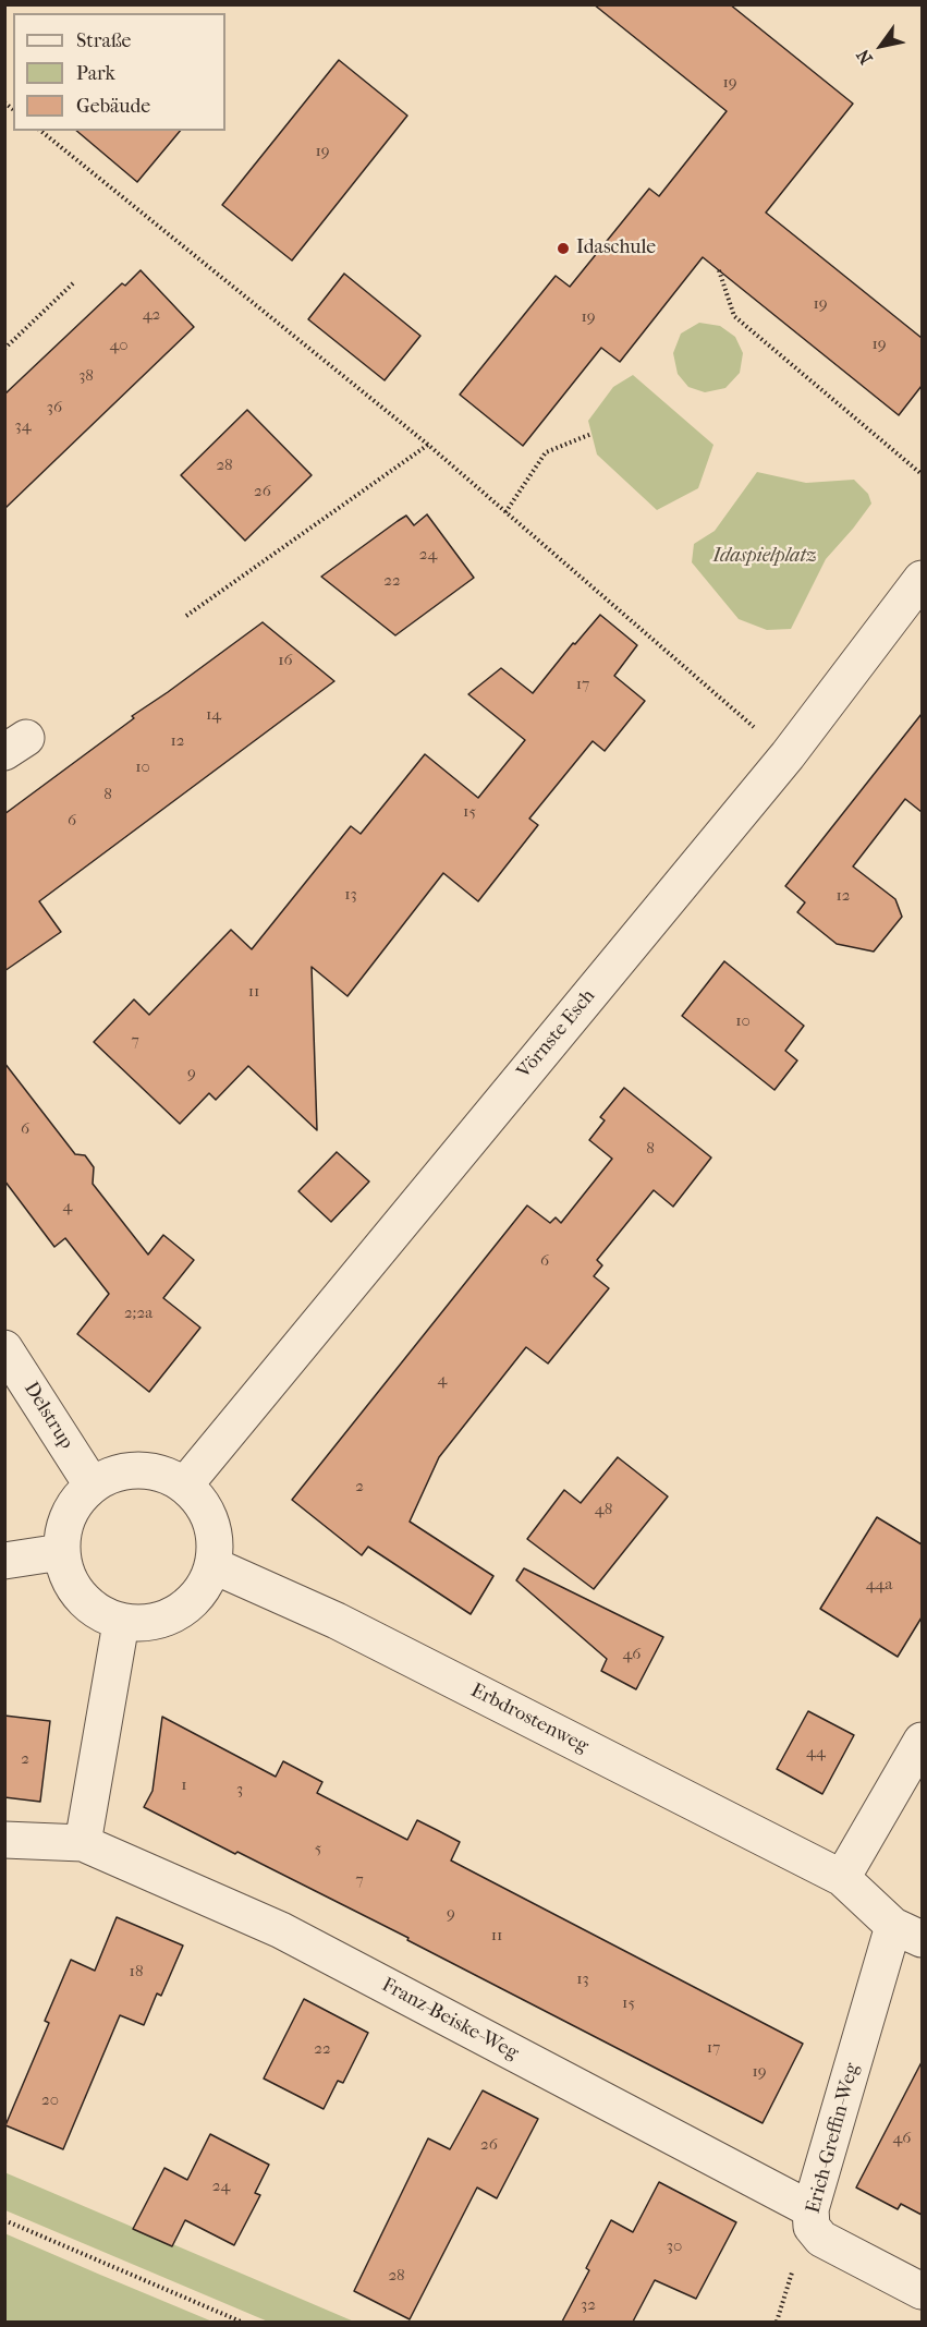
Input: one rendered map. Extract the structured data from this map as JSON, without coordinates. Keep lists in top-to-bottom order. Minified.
{"streets":{"street":["Vörnste Esch","Delstrup","Erbdrostenweg","Franz-Beiske-Weg","Erich-Greffin-Weg"]},"crossings":[["Vörnste Esch","Delstrup"],["Vörnste Esch","Erbdrostenweg"],["Delstrup","Erbdrostenweg"],["Erbdrostenweg","Erich-Greffin-Weg"],["Franz-Beiske-Weg","Erich-Greffin-Weg"]],"parks":["Idaspielplatz"],"places":["Idaschule"],"house_numbers":["19","19","19","42","19","19","40","38","36","34","28","26","24","22","16","17","14","12","10","8","15","6","13","12","11","10","7","9","6","8","4","6","2;2a","4","2","48","44a","46","44","2","1","3","5","7","9","11","18","13","15","17","22","19","20","46","26","24","30","28","32"],"legend":["Straße","Park","Gebäude"],"north":"bottom left"}
